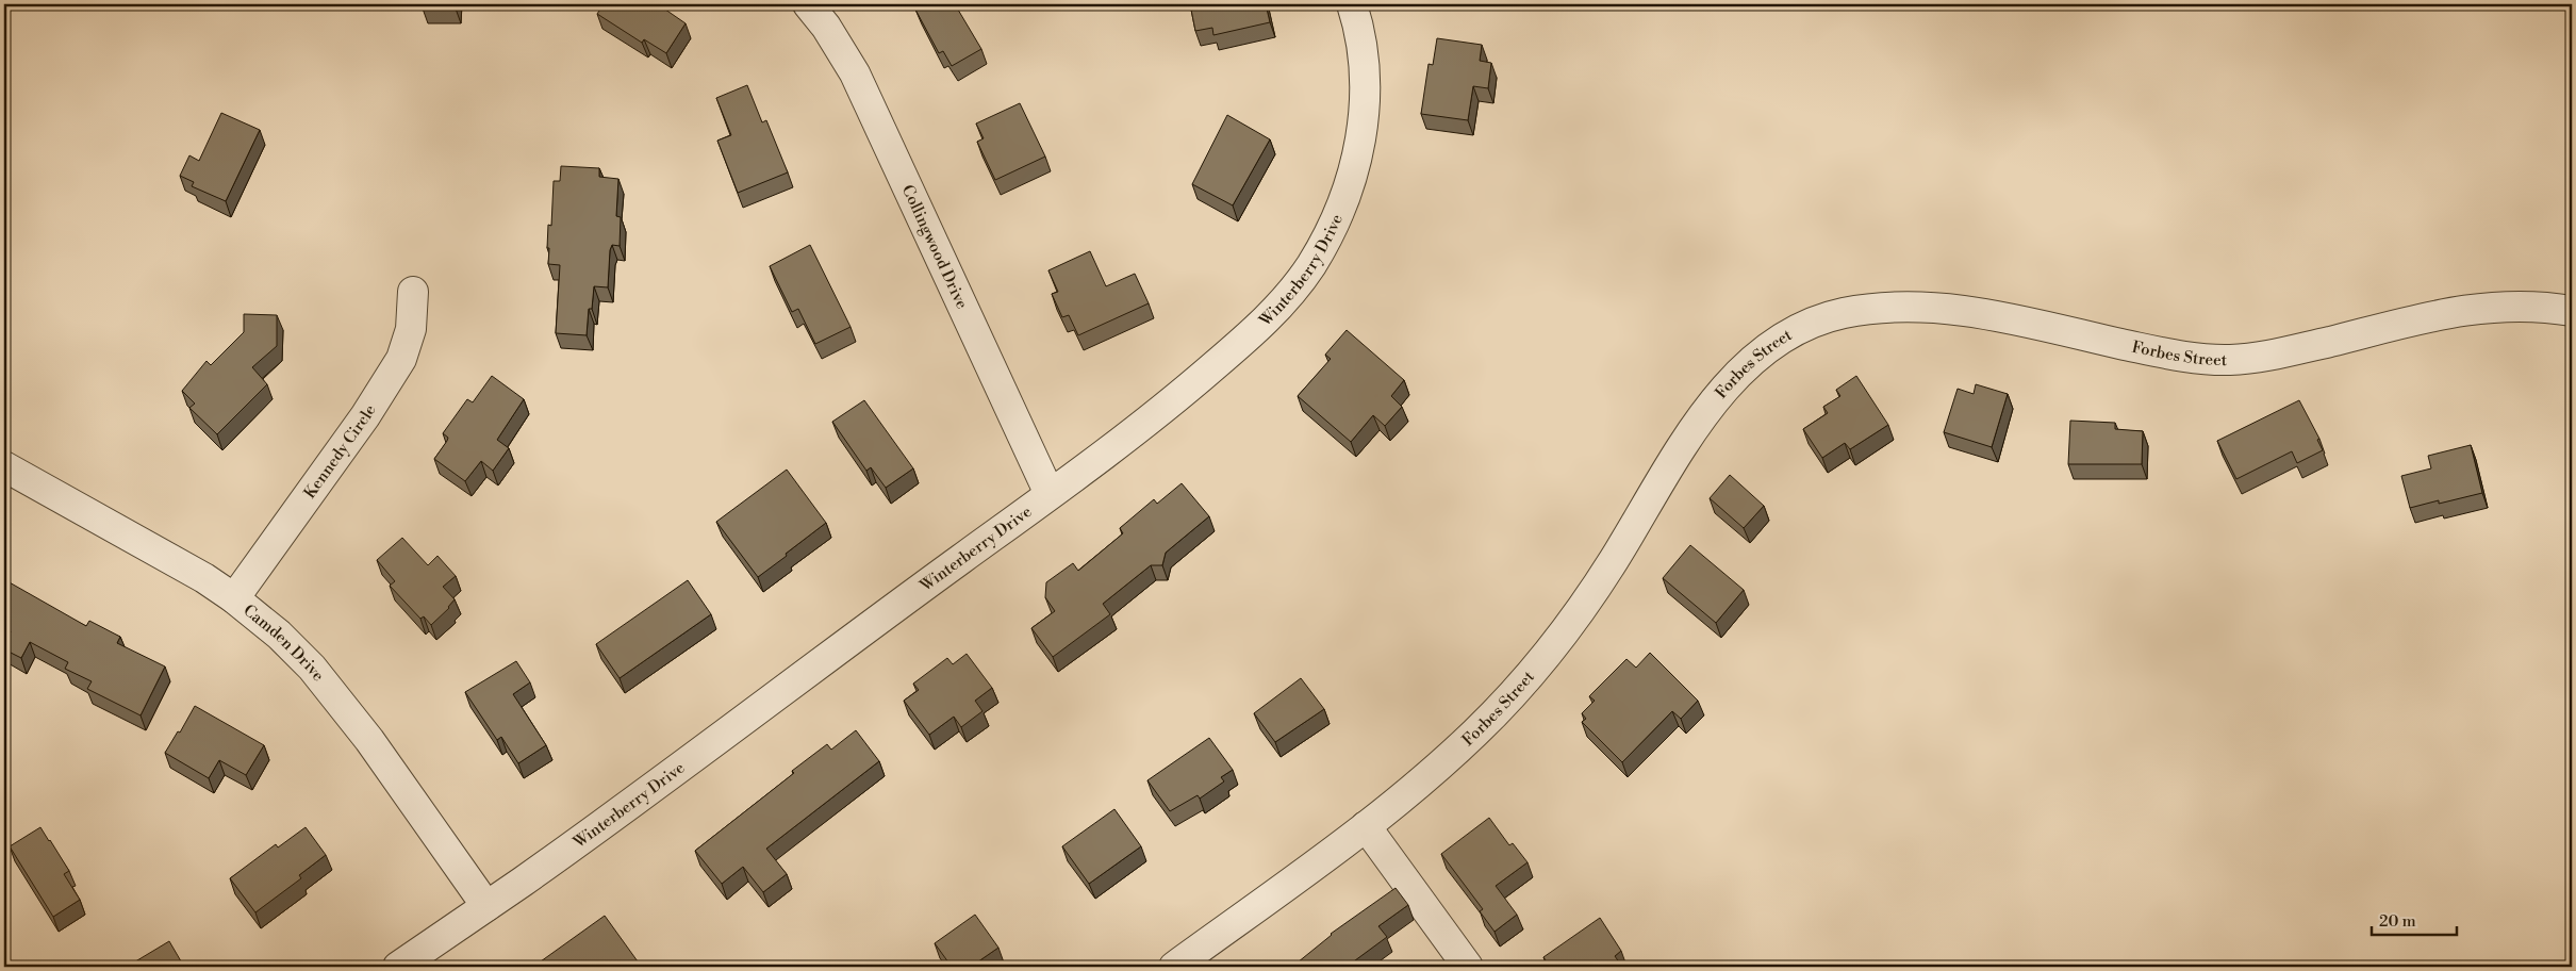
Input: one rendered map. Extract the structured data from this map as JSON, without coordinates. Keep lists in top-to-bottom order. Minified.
{"streets":{"street":["Collingwood Drive","Winterberry Drive","Forbes Street","Kennedy Circle","Camden Drive"]},"crossings":[["Collingwood Drive","Winterberry Drive"],["Winterberry Drive","Camden Drive"],["Kennedy Circle","Camden Drive"]],"scale_bar":"20 m"}
